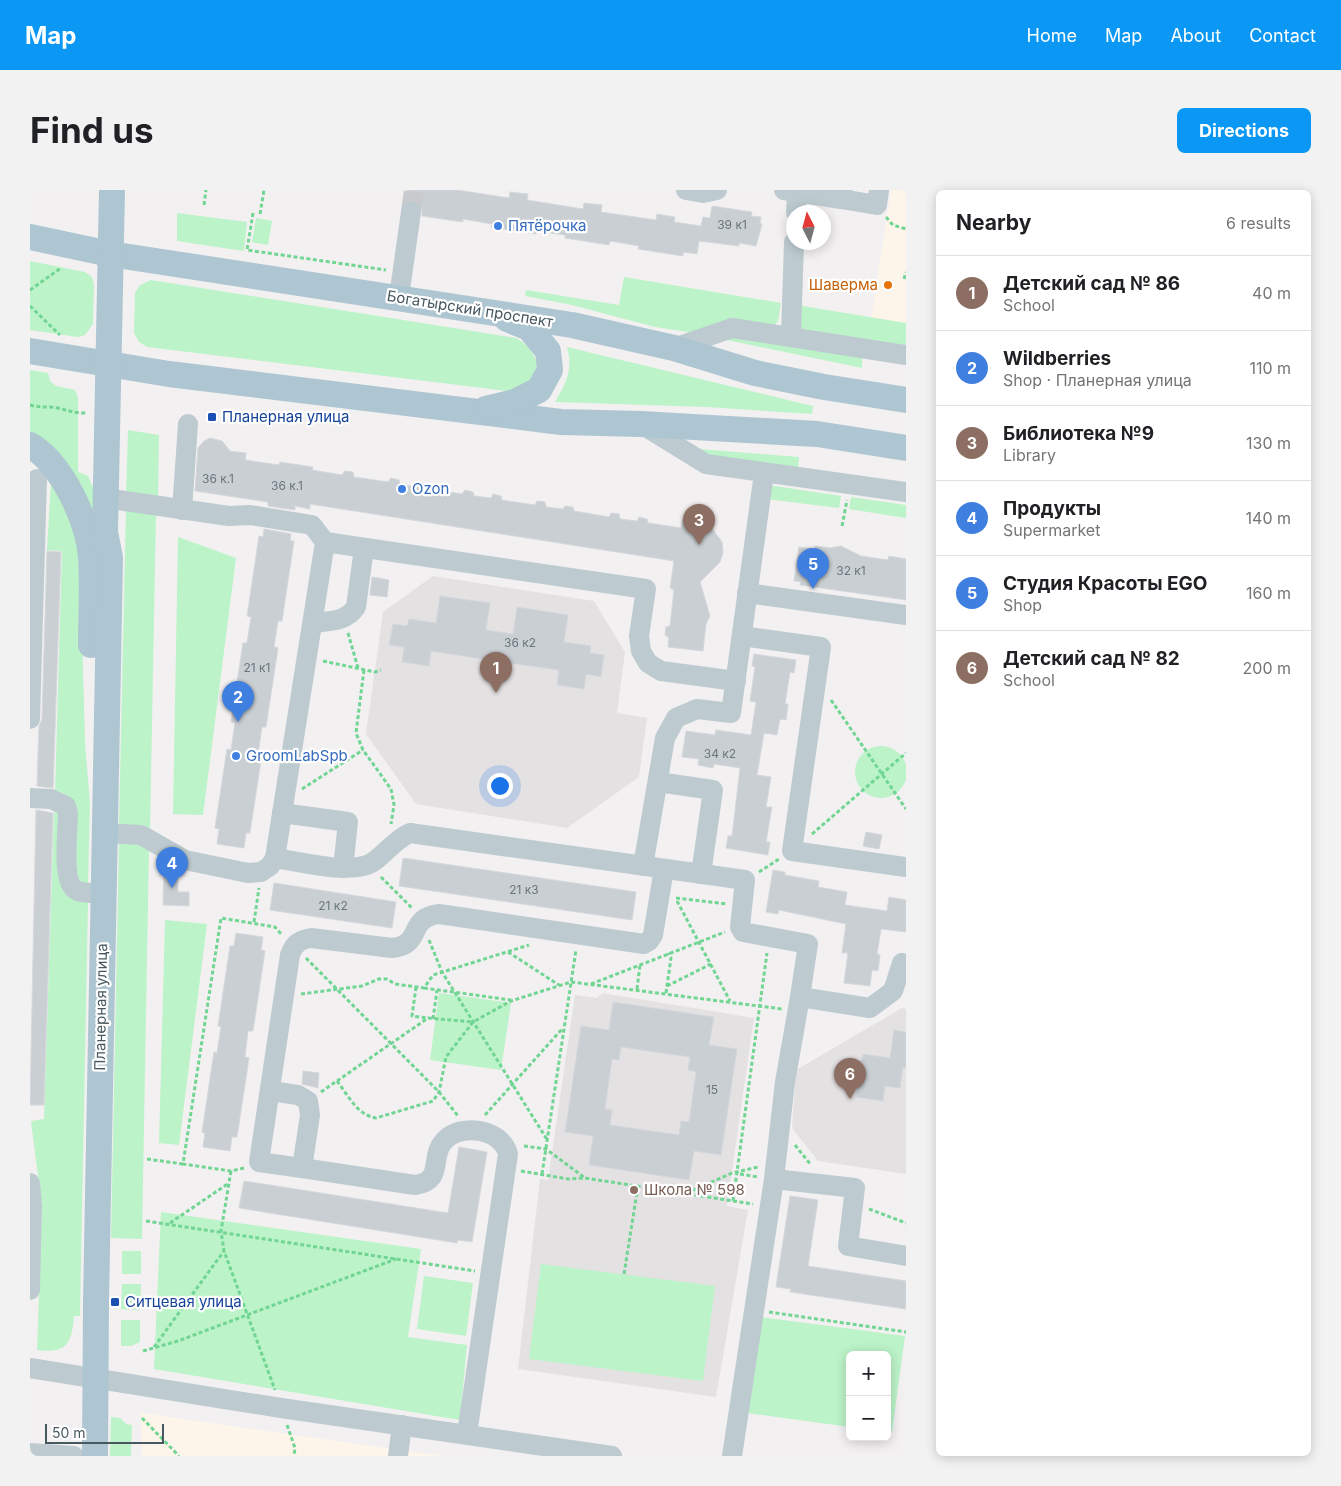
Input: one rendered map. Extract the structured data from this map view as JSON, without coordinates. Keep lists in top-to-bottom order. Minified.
{"streets":{"main road":["Богатырский проспект","Планерная улица"]},"crossings":[["Богатырский проспект","Планерная улица"]],"places":{"other":["Пятёрочка","Шаверма","Ozon","GroomLabSpb","Школа № 598"],"transit":["Планерная улица","Ситцевая улица"]},"house_numbers":["39 к1","36 к.1","36 к.1","32 к1","36 к2","21 к1","34 к2","21 к3","21 к2","15"],"scale_bar":"50 m","north":"top","page":{"header":"Map","nav":["Home","Map","About","Contact"],"buttons":"Directions","title":"Find us","heading":["Nearby","6 results"],"list":[{"mark":"1","name":"Детский сад № 86","note":"School","value":"40 m"},{"mark":"2","name":"Wildberries","note":"Shop · Планерная улица","value":"110 m"},{"mark":"3","name":"Библиотека №9","note":"Library","value":"130 m"},{"mark":"4","name":"Продукты","note":"Supermarket","value":"140 m"},{"mark":"5","name":"Студия Красоты EGO","note":"Shop","value":"160 m"},{"mark":"6","name":"Детский сад № 82","note":"School","value":"200 m"}],"pins":["3","5","1","2","4","6"],"map_buttons":["+","−"],"scale":"50 m"}}
